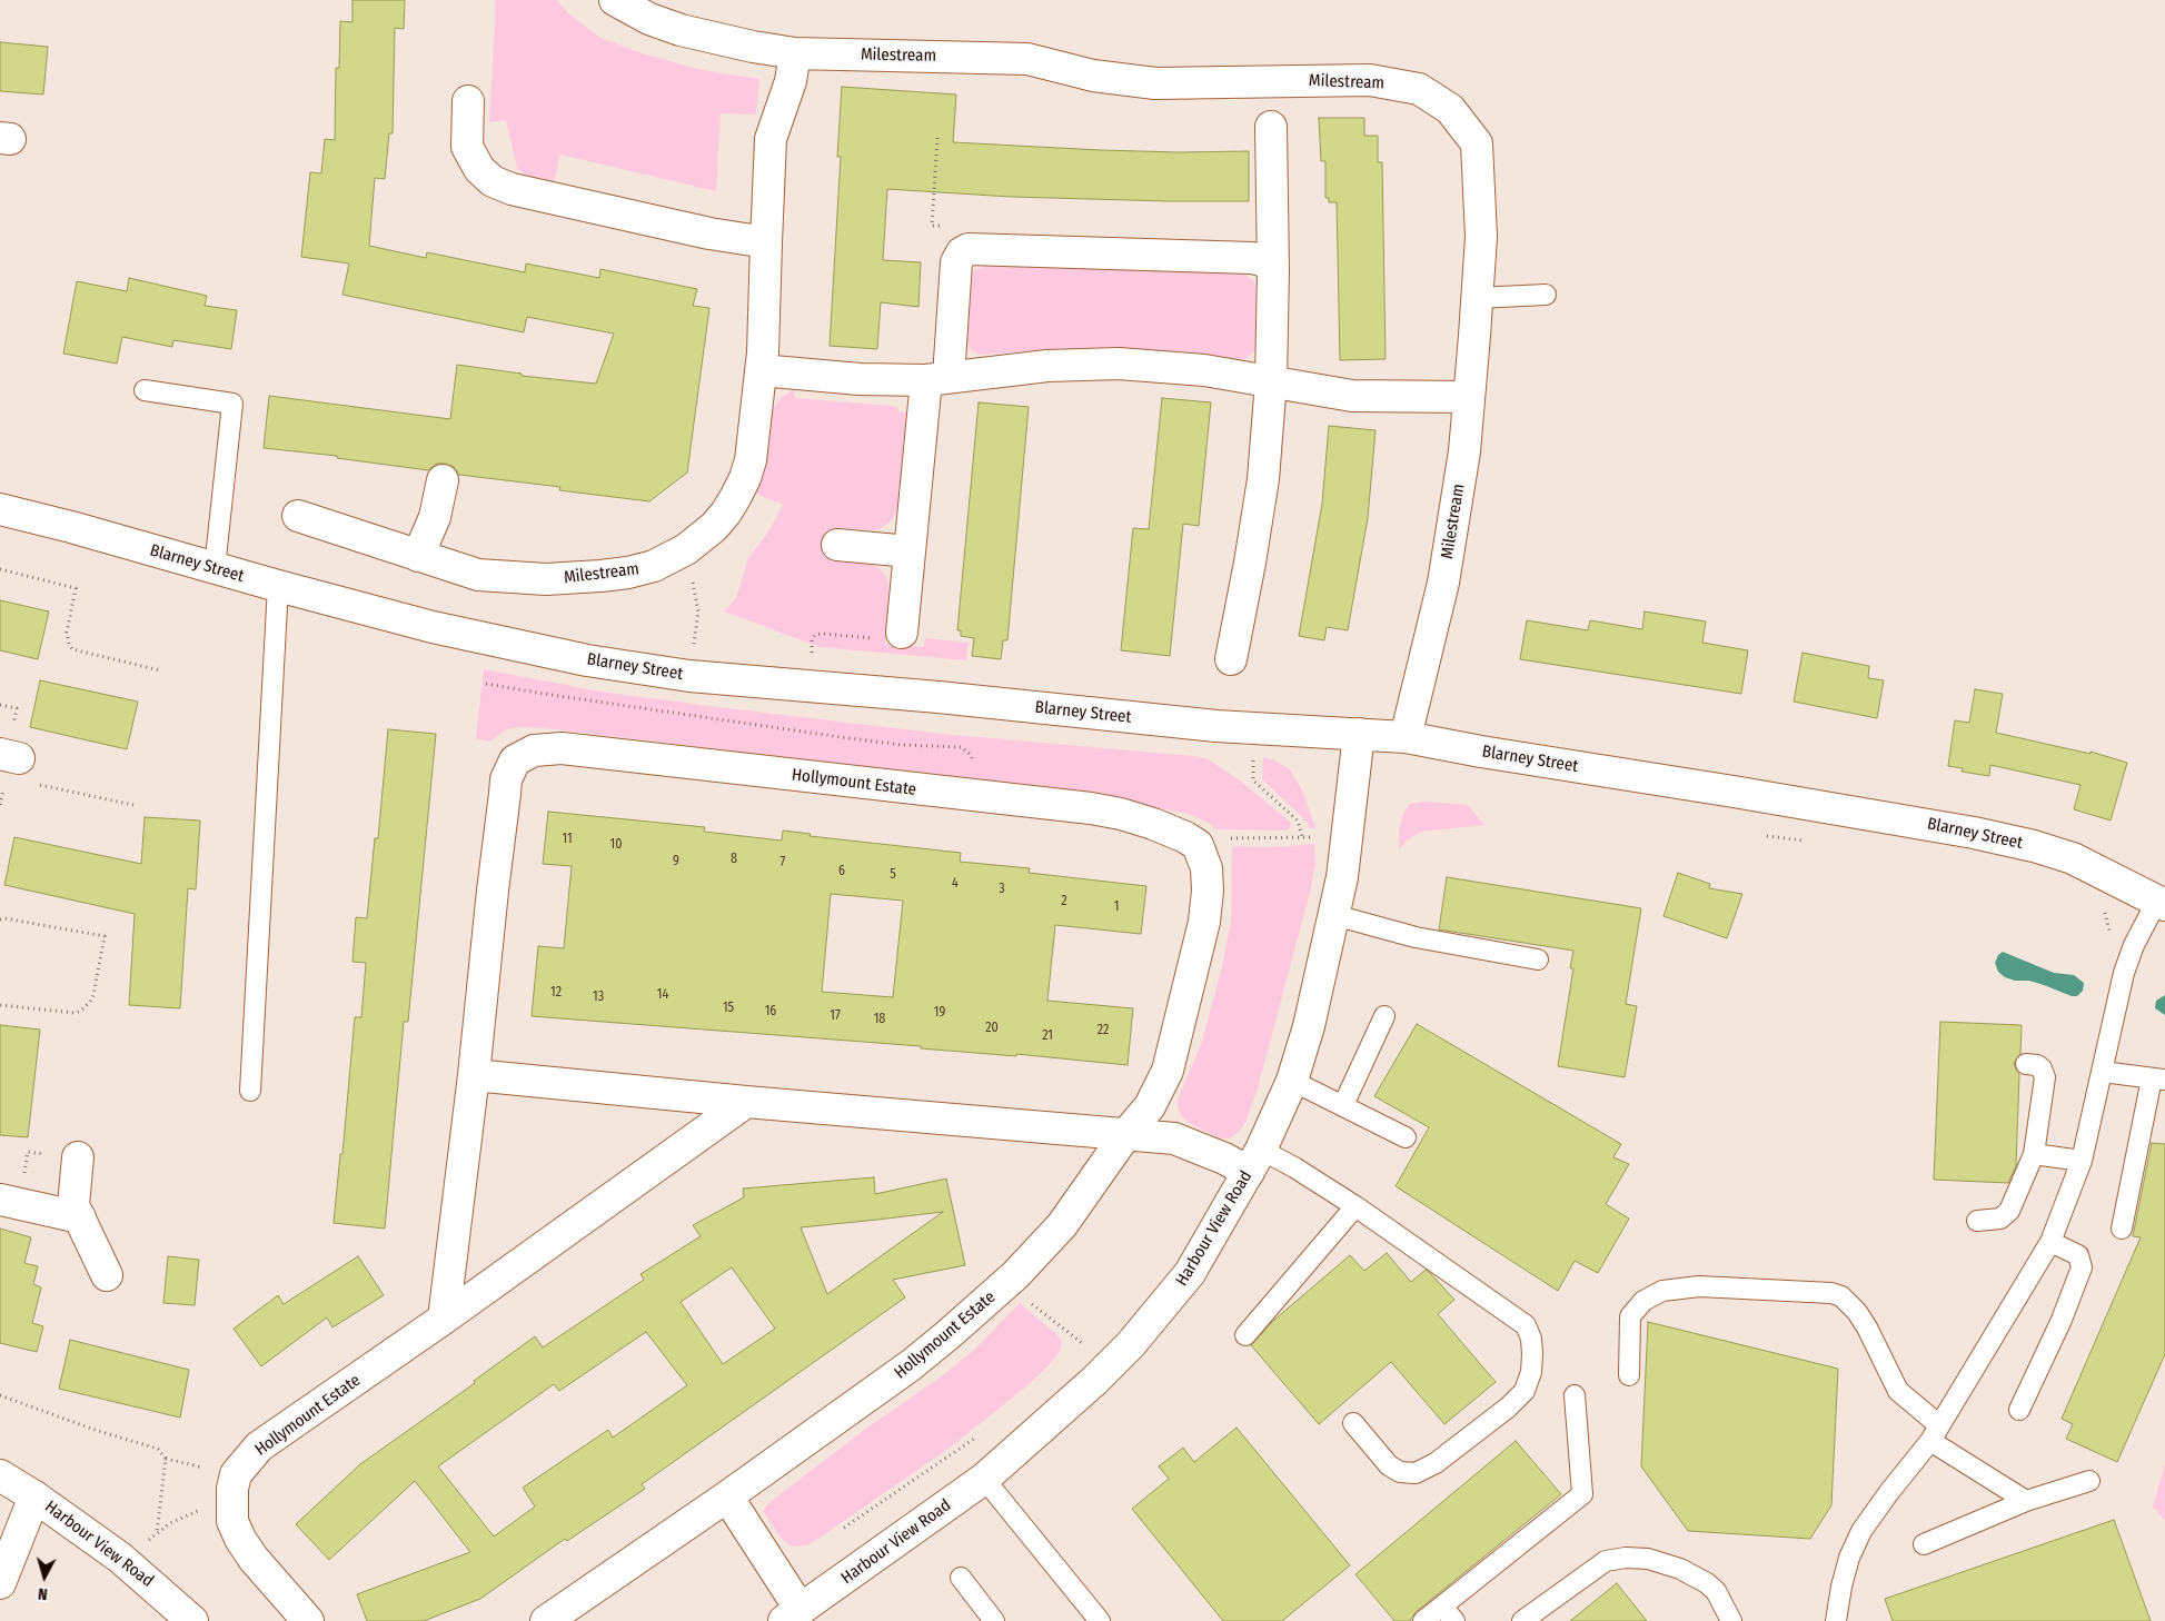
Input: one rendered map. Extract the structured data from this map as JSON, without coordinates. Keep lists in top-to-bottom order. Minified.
{"streets":{"street":["Milestream","Blarney Street","Hollymount Estate","Harbour View Road"]},"crossings":[["Milestream","Blarney Street"],["Blarney Street","Harbour View Road"]],"house_numbers":["11","10","8","9","7","6","5","4","3","2","1","12","14","13","15","16","19","17","18","20","22","21"],"north":"bottom"}
